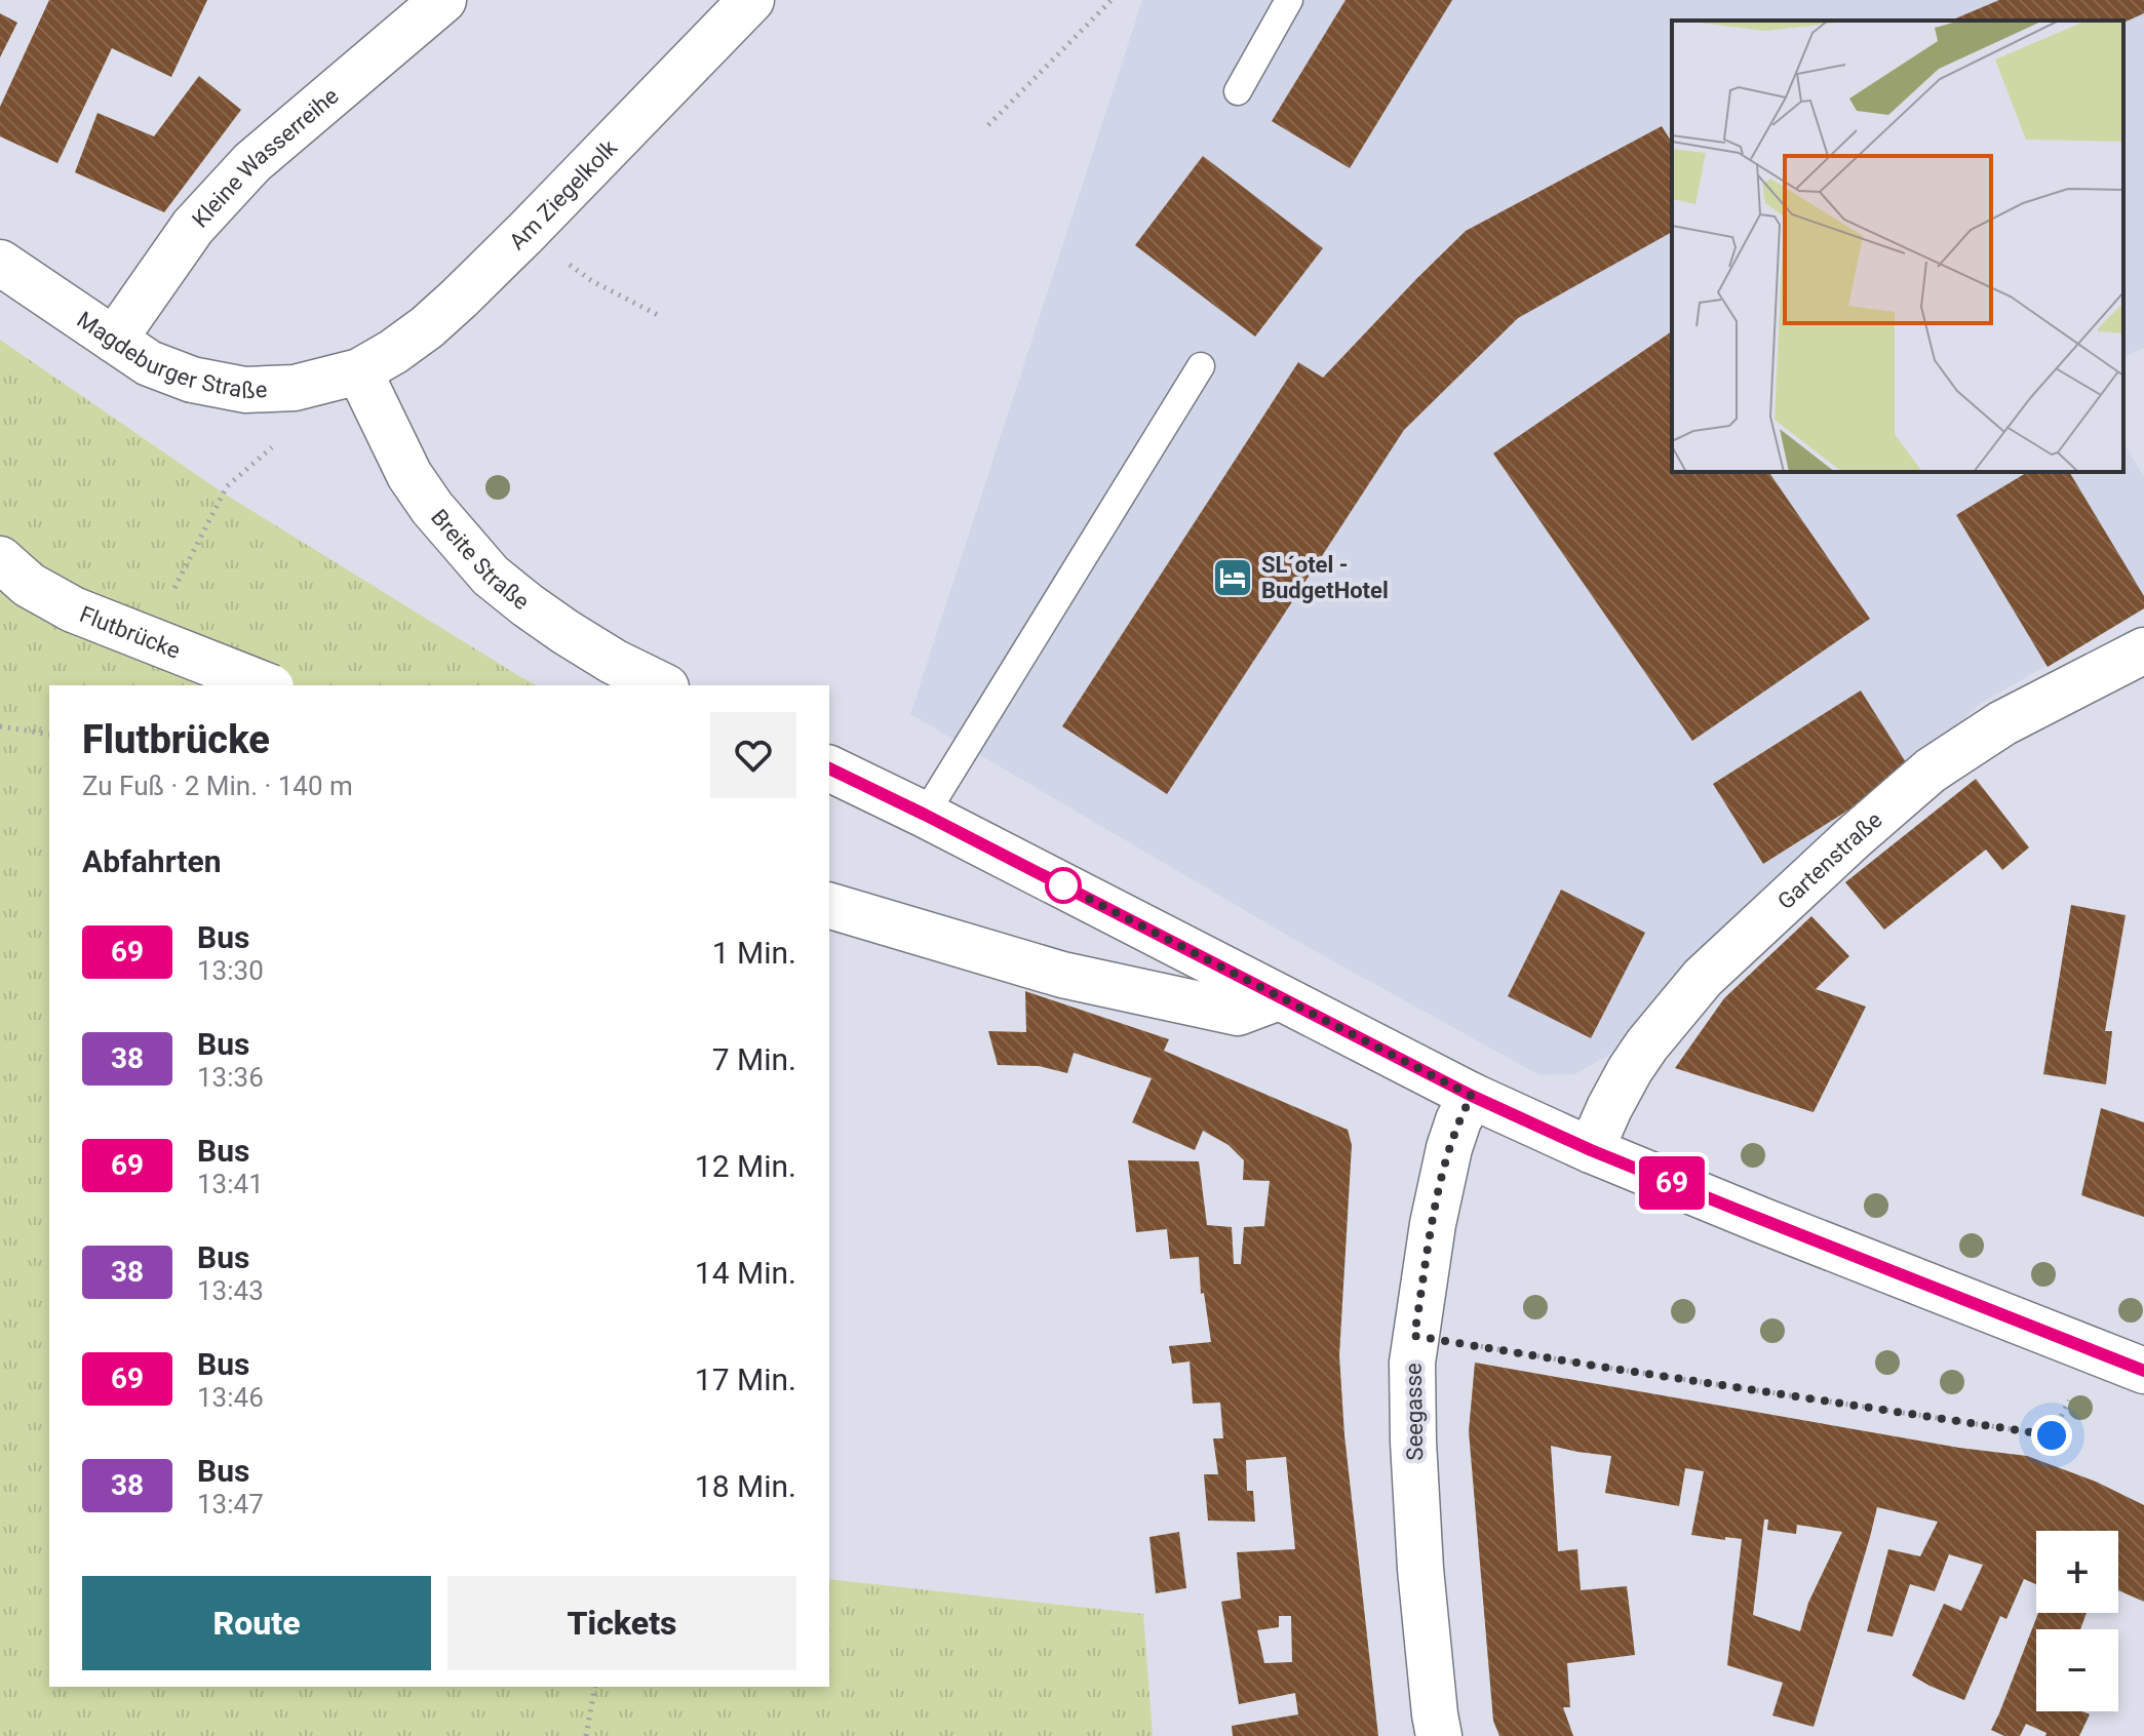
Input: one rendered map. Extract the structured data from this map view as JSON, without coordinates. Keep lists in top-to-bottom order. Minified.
{"streets":{"street":["Kleine Wasserreihe","Am Ziegelkolk","Magdeburger Straße","Breite Straße","Flutbrücke","Gartenstraße","Seegasse"]},"crossings":[["Kleine Wasserreihe","Magdeburger Straße"],["Am Ziegelkolk","Magdeburger Straße"],["Am Ziegelkolk","Breite Straße"],["Magdeburger Straße","Breite Straße"]],"places":{"hotel":["SL´otel - BudgetHotel"]},"lines":["bus line 69"],"page":{"on_map":"69","heading":[["Flutbrücke","Zu Fuß · 2 Min. · 140 m"],"Abfahrten"],"list":[{"mark":"69","name":"Bus","note":"13:30","value":"1 Min."},{"mark":"38","name":"Bus","note":"13:36","value":"7 Min."},{"mark":"69","name":"Bus","note":"13:41","value":"12 Min."},{"mark":"38","name":"Bus","note":"13:43","value":"14 Min."},{"mark":"69","name":"Bus","note":"13:46","value":"17 Min."},{"mark":"38","name":"Bus","note":"13:47","value":"18 Min."}],"map_buttons":["+","−"],"buttons":["Route","Tickets"]}}
